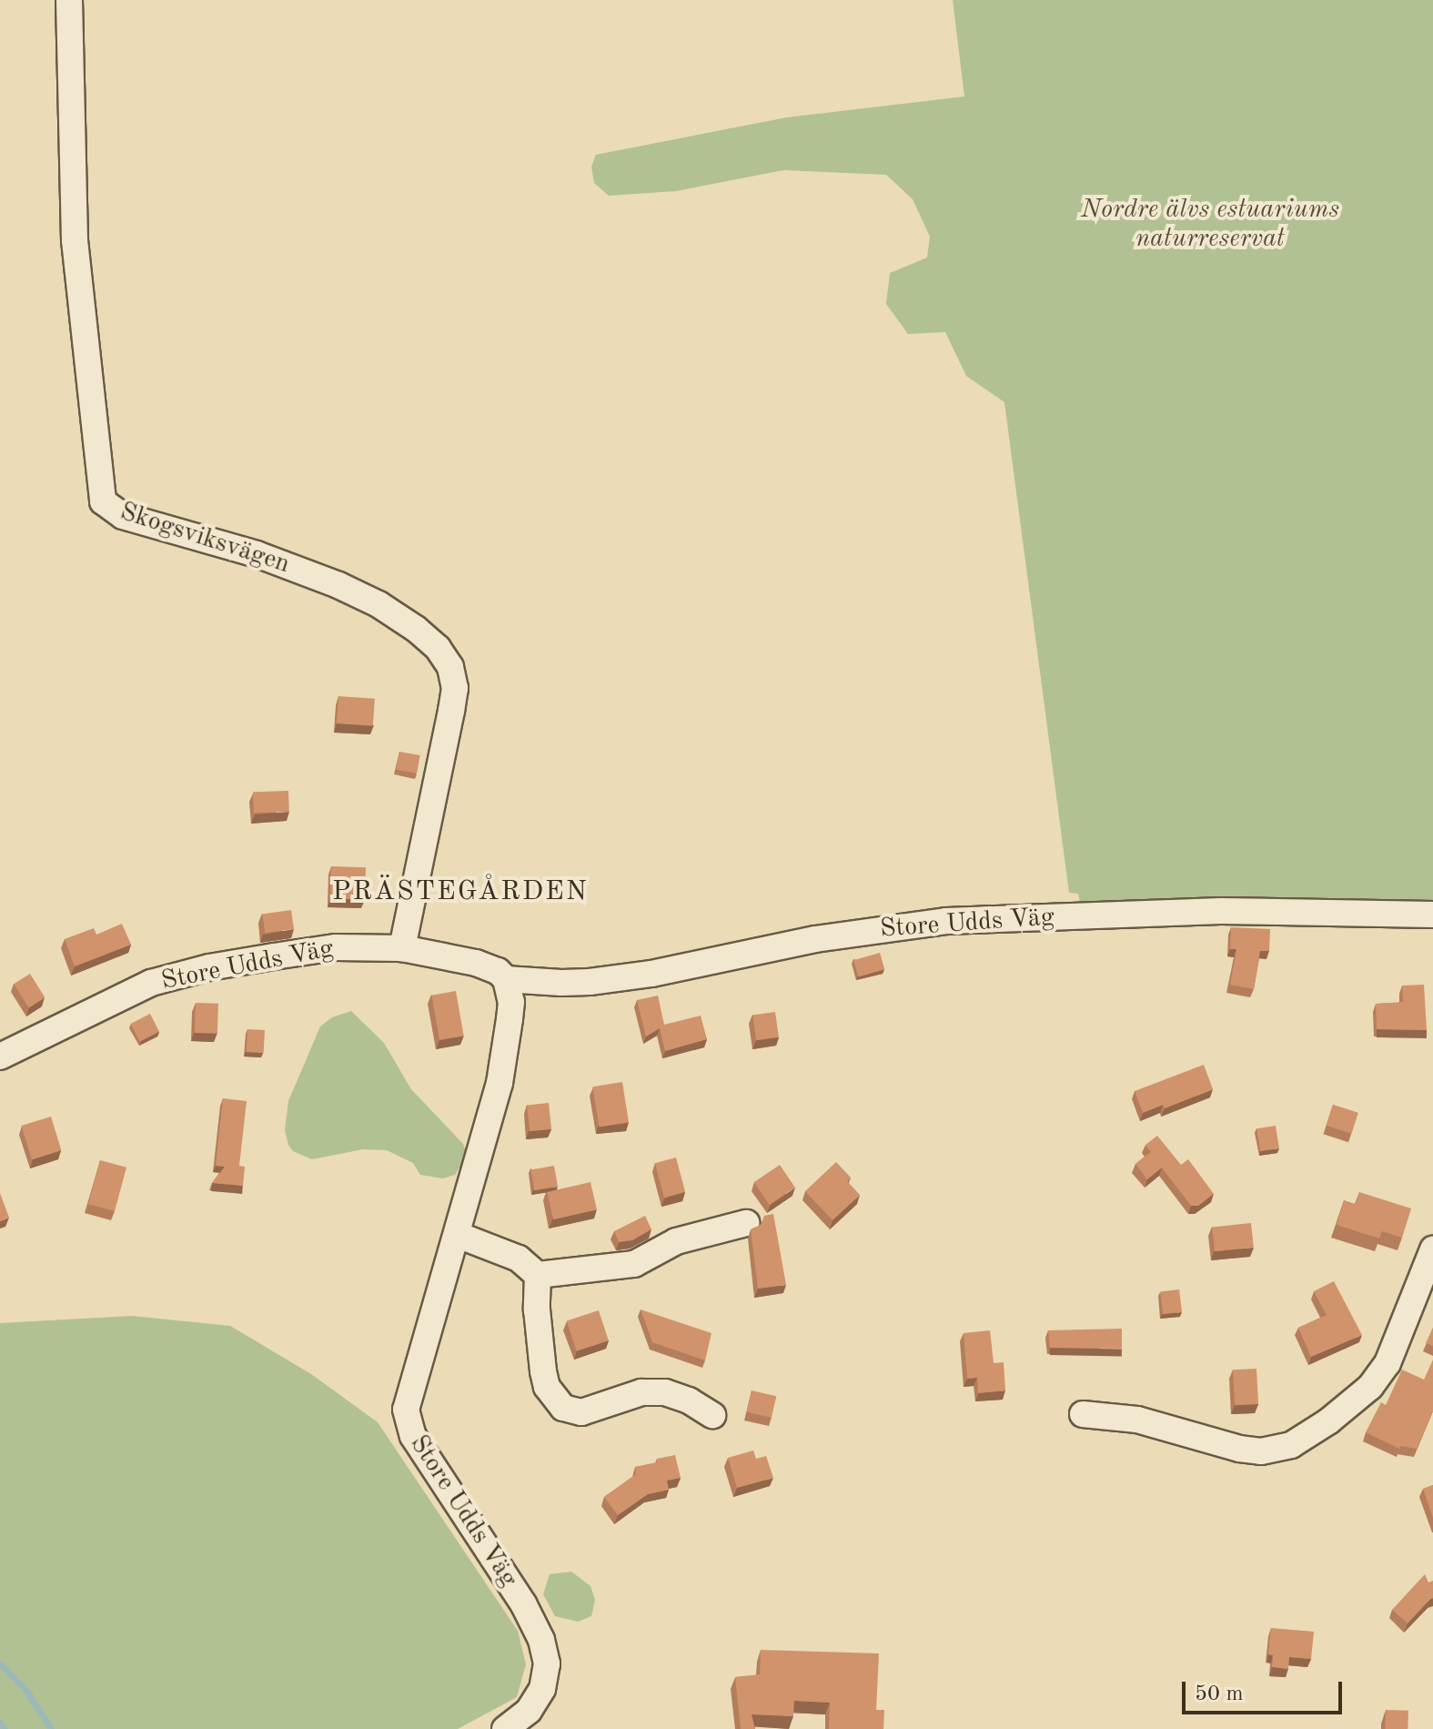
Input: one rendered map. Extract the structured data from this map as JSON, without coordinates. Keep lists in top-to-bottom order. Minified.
{"streets":{"street":["Skogsviksvägen","Store Udds Väg"]},"crossings":[["Skogsviksvägen","Store Udds Väg"]],"districts":["PRÄSTEGÅRDEN"],"parks":["Nordre älvs estuariums naturreservat"],"scale_bar":"50 m"}
